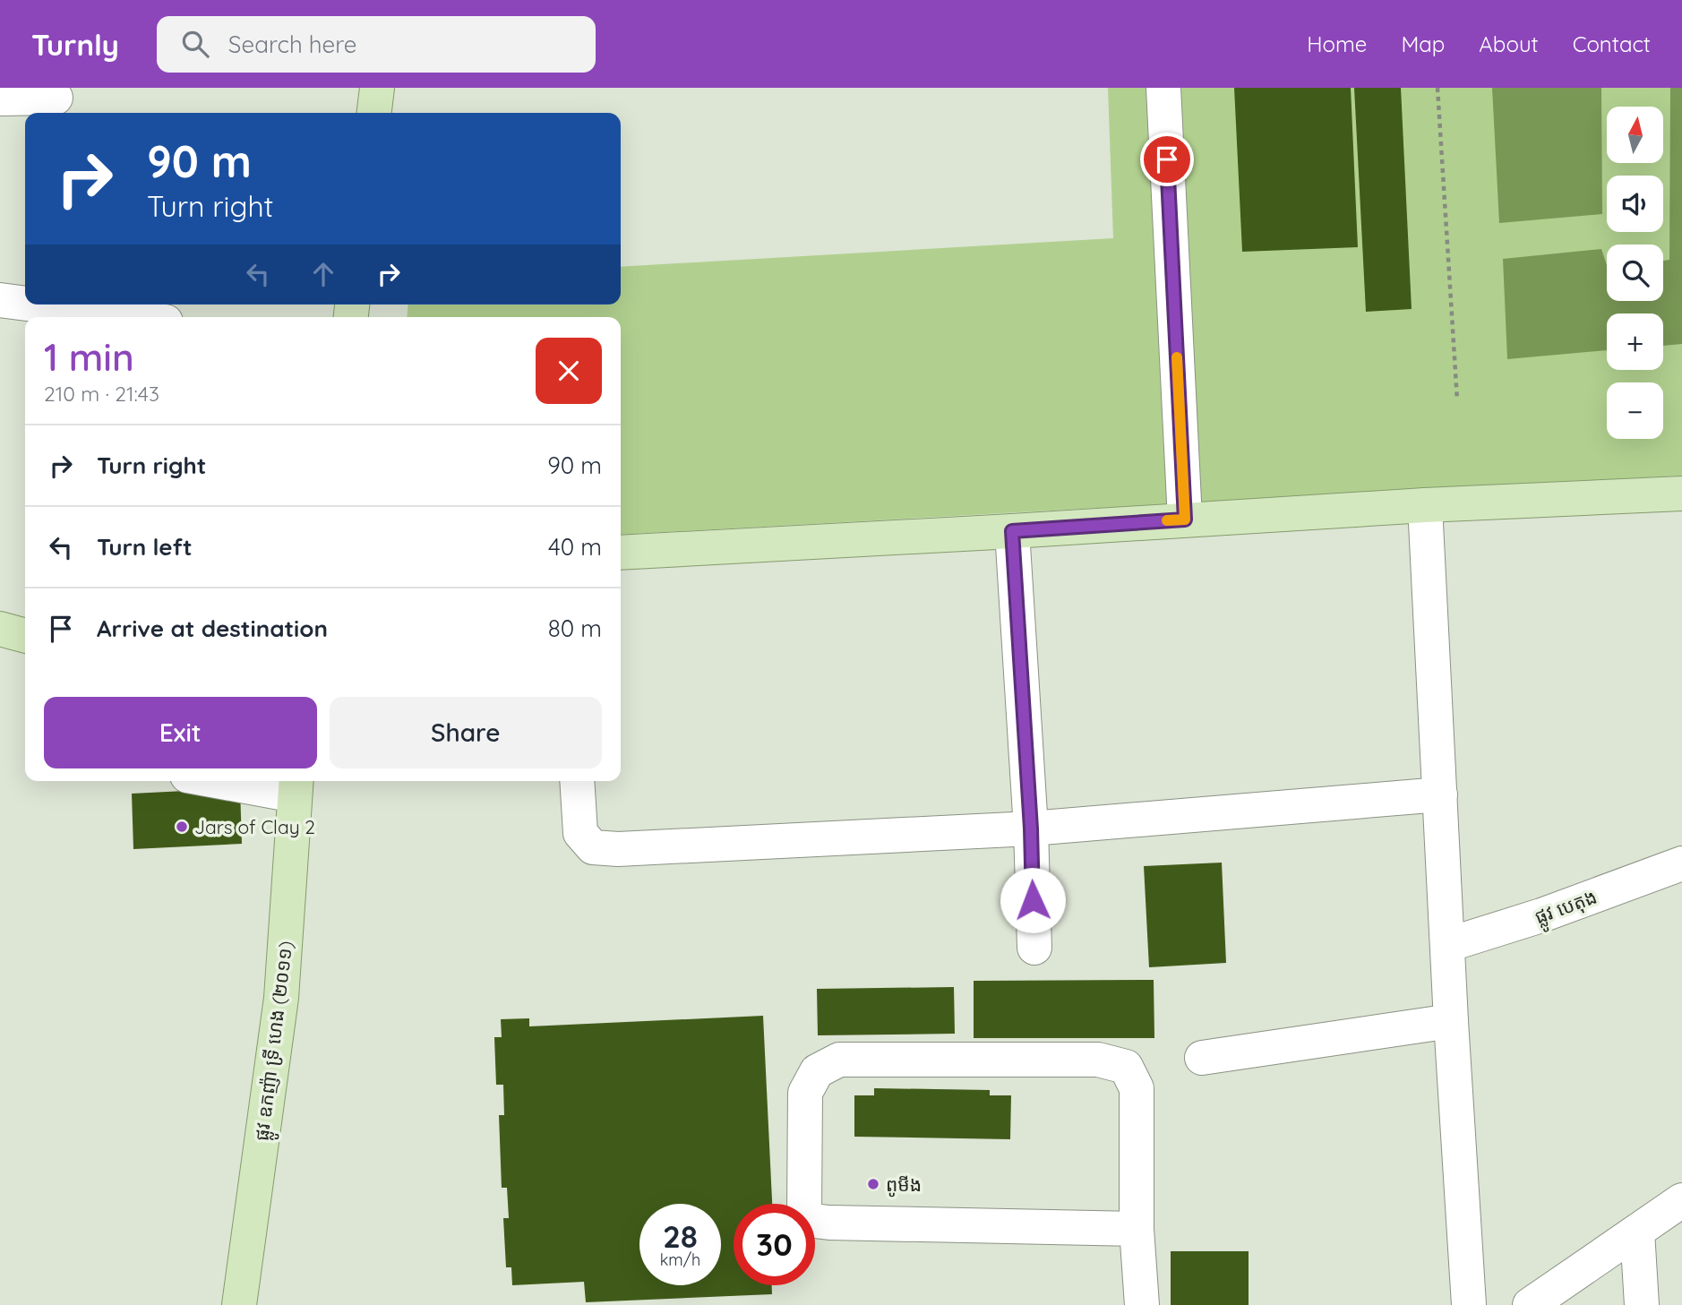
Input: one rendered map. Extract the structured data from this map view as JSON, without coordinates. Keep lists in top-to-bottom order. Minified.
{"streets":{"main road":["ផ្លូវ ឧកញ៉ា ទ្រី ហេង (២០១១)"],"street":["ផ្លូវ បេតុង"]},"places":["Jars of Clay 2","ពូមីង"],"north":"top","page":{"header":"Turnly","search":"Search here","nav":["Home","Map","About","Contact"],"map_buttons":["+","−"],"turn":["90 m","Turn right"],"heading":["1 min","210 m · 21:43"],"list":[{"name":"Turn right","value":"90 m"},{"name":"Turn left","value":"40 m"},{"name":"Arrive at destination","value":"80 m"}],"buttons":["Exit","Share"],"speed":"28 km/h","limit":"30"}}
